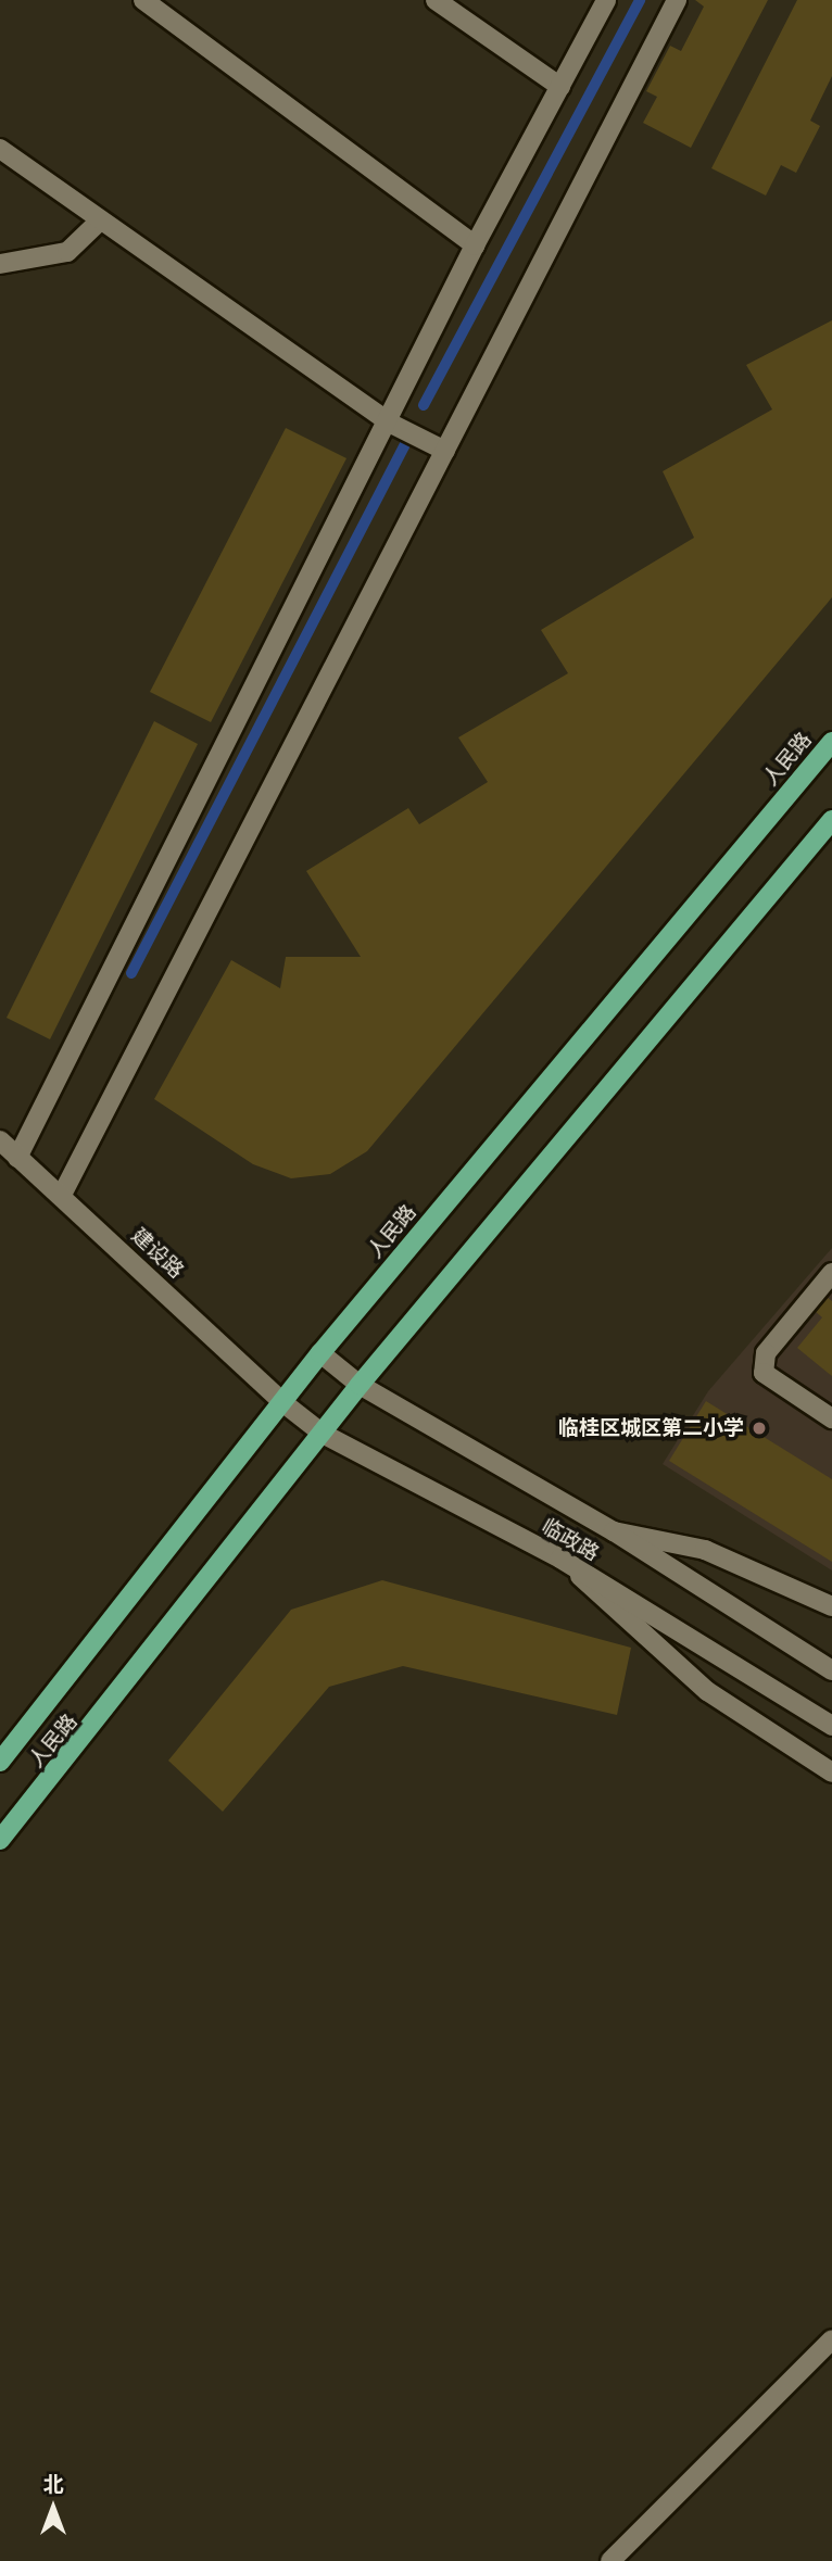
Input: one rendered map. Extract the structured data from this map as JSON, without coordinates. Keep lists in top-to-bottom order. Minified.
{"streets":{"main road":["人民路"],"street":["建设路","临政路"]},"crossings":[["人民路","建设路"],["人民路","临政路"],["建设路","临政路"]],"places":["临桂区城区第二小学"],"north":"top"}
